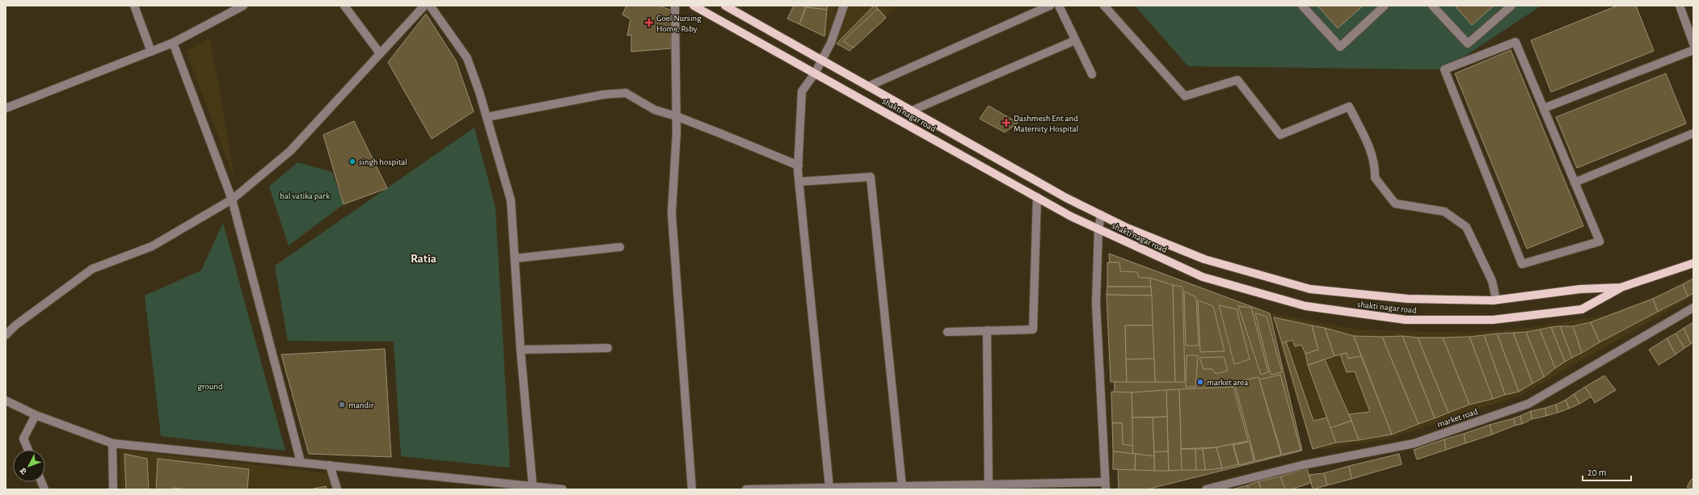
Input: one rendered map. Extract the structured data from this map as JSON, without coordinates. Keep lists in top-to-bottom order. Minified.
{"streets":{"main road":["shakti nagar road"],"street":["market road"]},"districts":["Ratia"],"parks":["bal vatika park","ground"],"places":{"health":["Goel Nursing Home, Rsby","Dashmesh Ent and Maternity Hospital"],"other":["singh hospital","market area","mandir"]},"scale_bar":"20 m","north":"bottom left"}
